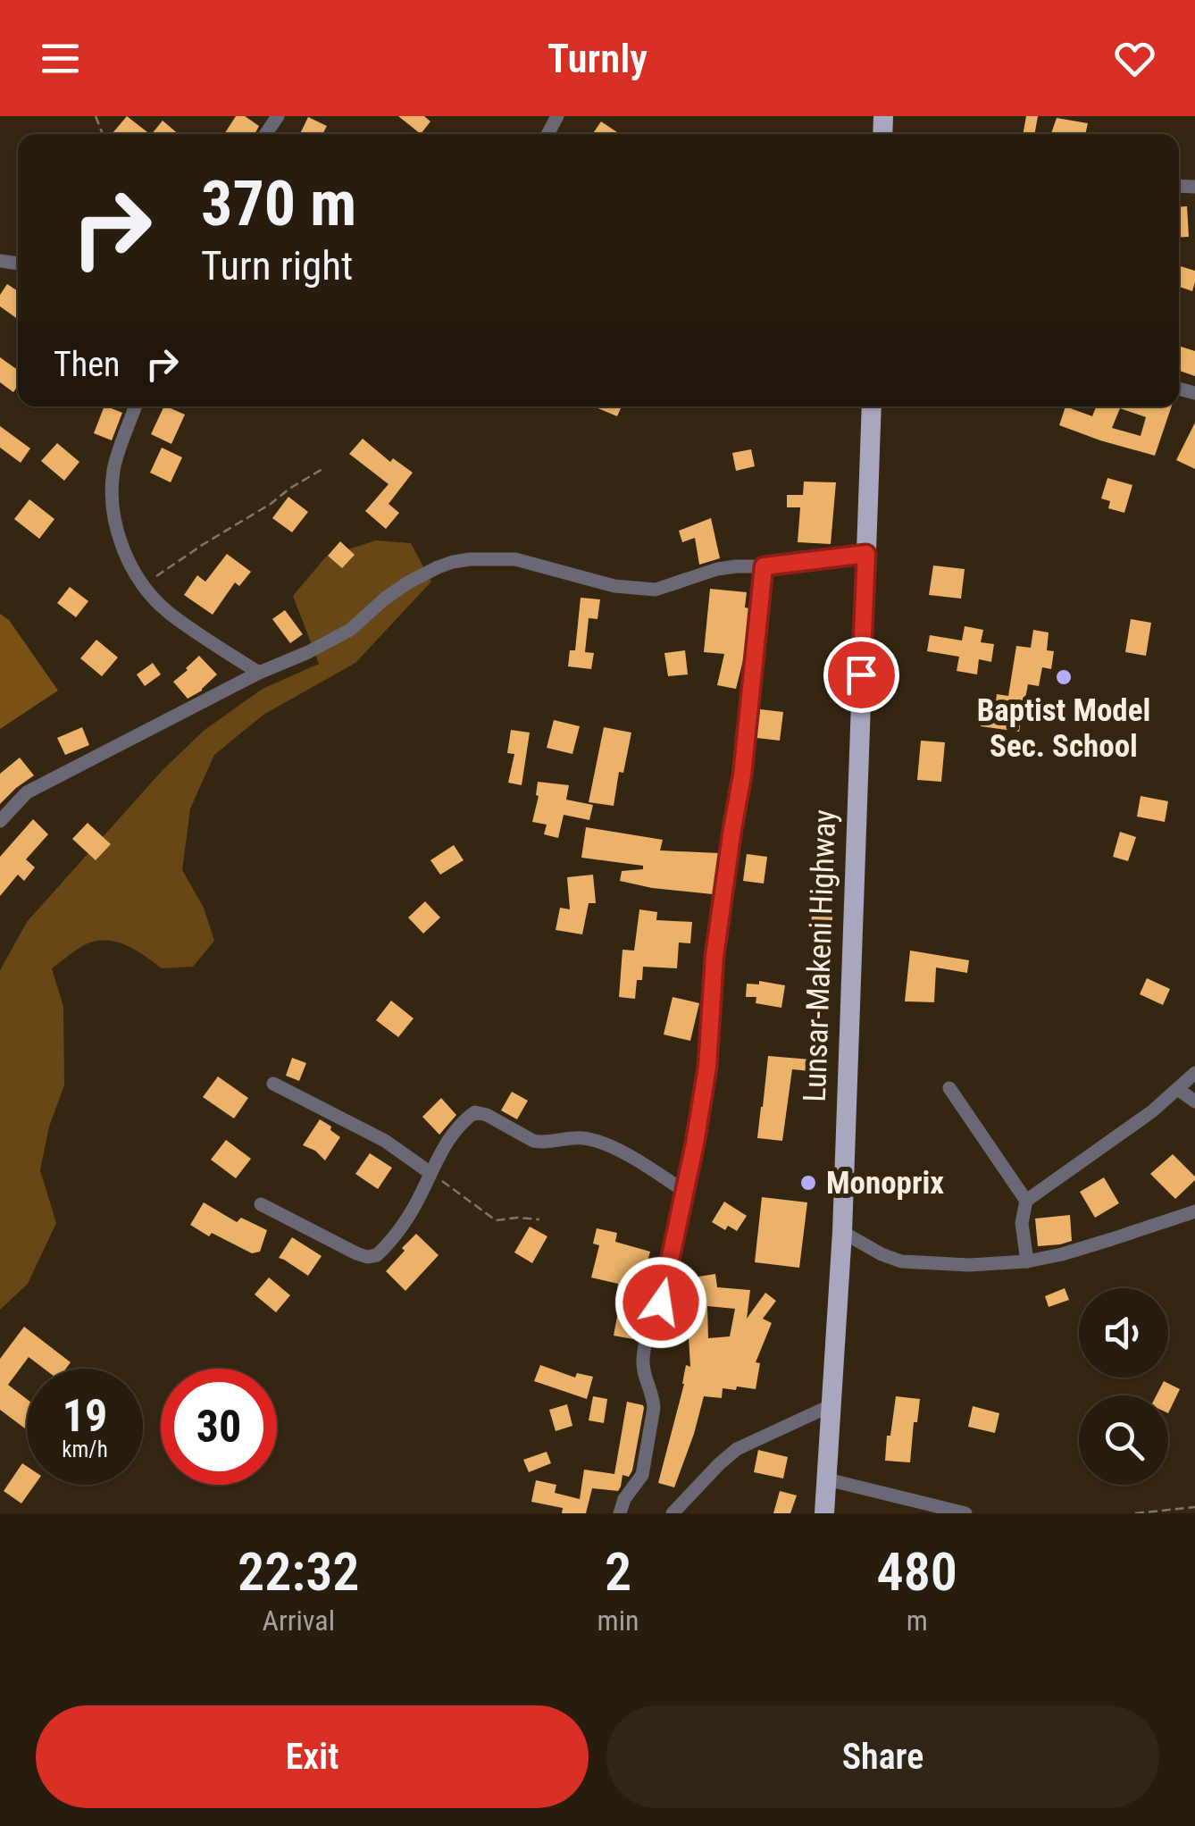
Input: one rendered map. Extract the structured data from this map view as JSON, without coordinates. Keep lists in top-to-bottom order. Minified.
{"streets":{"main road":["Lunsar-Makeni Highway"]},"places":["Baptist Model Sec. School","Monoprix"],"page":{"header":"Turnly","turn":["370 m","Turn right"],"then":"Then","speed":"19 km/h","limit":"30","eta":["22:32","Arrival","2","min","480","m"],"buttons":["Exit","Share"]}}
